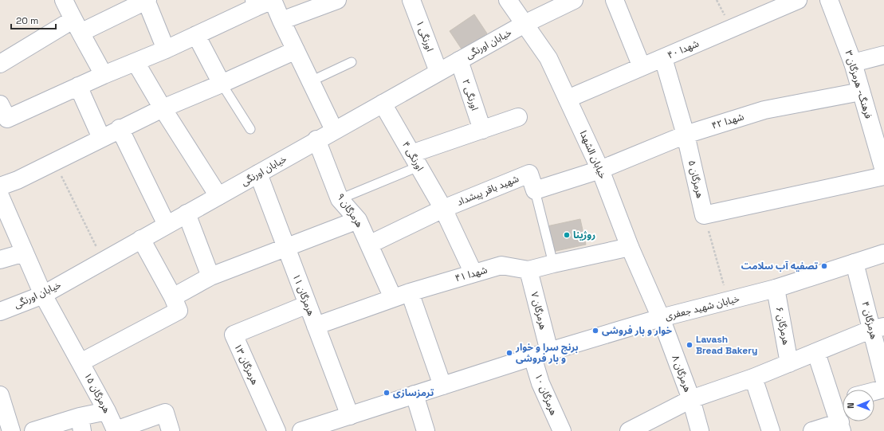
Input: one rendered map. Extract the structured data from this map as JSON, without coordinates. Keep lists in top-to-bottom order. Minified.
{"streets":{"street":["اورنگی ۱","خیابان اورنگی","شهدا ۴۰","فرهنگ- هرمزگان ۳","اورنگی ۲","شهدا ۴۲","خیابان الشهدا","اورنگی ۴","هرمزگان ۵","شهید باقر پیشداد","هرمزگان ۹","شهدا ۴۱","هرمزگان ۱۱","خیابان شهید جعفری","هرمزگان ۷","هرمزگان ۴","هرمزگان ۶","هرمزگان ۱۳","هرمزگان ۸","هرمزگان ۱۵","هرمزگان ۱۰"]},"crossings":[["اورنگی ۱","خیابان اورنگی"],["خیابان اورنگی","اورنگی ۲"],["خیابان اورنگی","خیابان الشهدا"],["خیابان اورنگی","اورنگی ۴"],["خیابان اورنگی","هرمزگان ۹"],["خیابان اورنگی","هرمزگان ۱۱"],["خیابان اورنگی","هرمزگان ۱۵"],["شهدا ۴۰","خیابان الشهدا"],["شهدا ۴۰","هرمزگان ۵"],["فرهنگ- هرمزگان ۳","شهدا ۴۲"],["شهدا ۴۲","خیابان الشهدا"],["شهدا ۴۲","هرمزگان ۵"],["خیابان الشهدا","شهدا ۴۱"],["خیابان الشهدا","خیابان شهید جعفری"],["خیابان الشهدا","هرمزگان ۸"],["اورنگی ۴","شهید باقر پیشداد"],["اورنگی ۴","شهدا ۴۱"],["شهید باقر پیشداد","هرمزگان ۹"],["هرمزگان ۹","شهدا ۴۱"],["شهدا ۴۱","هرمزگان ۱۱"],["شهدا ۴۱","هرمزگان ۷"],["هرمزگان ۱۱","خیابان شهید جعفری"],["هرمزگان ۱۱","هرمزگان ۱۳"],["خیابان شهید جعفری","هرمزگان ۷"],["خیابان شهید جعفری","هرمزگان ۴"],["خیابان شهید جعفری","هرمزگان ۶"],["خیابان شهید جعفری","هرمزگان ۸"],["خیابان شهید جعفری","هرمزگان ۱۰"]],"places":["روژینا","تصفیه آب سلامت","خوار و بار فروشی","Lavash Bread Bakery","برنج سرا و خوار و بار فروشی","ترمزسازی"],"scale_bar":"20 m","north":"left"}
